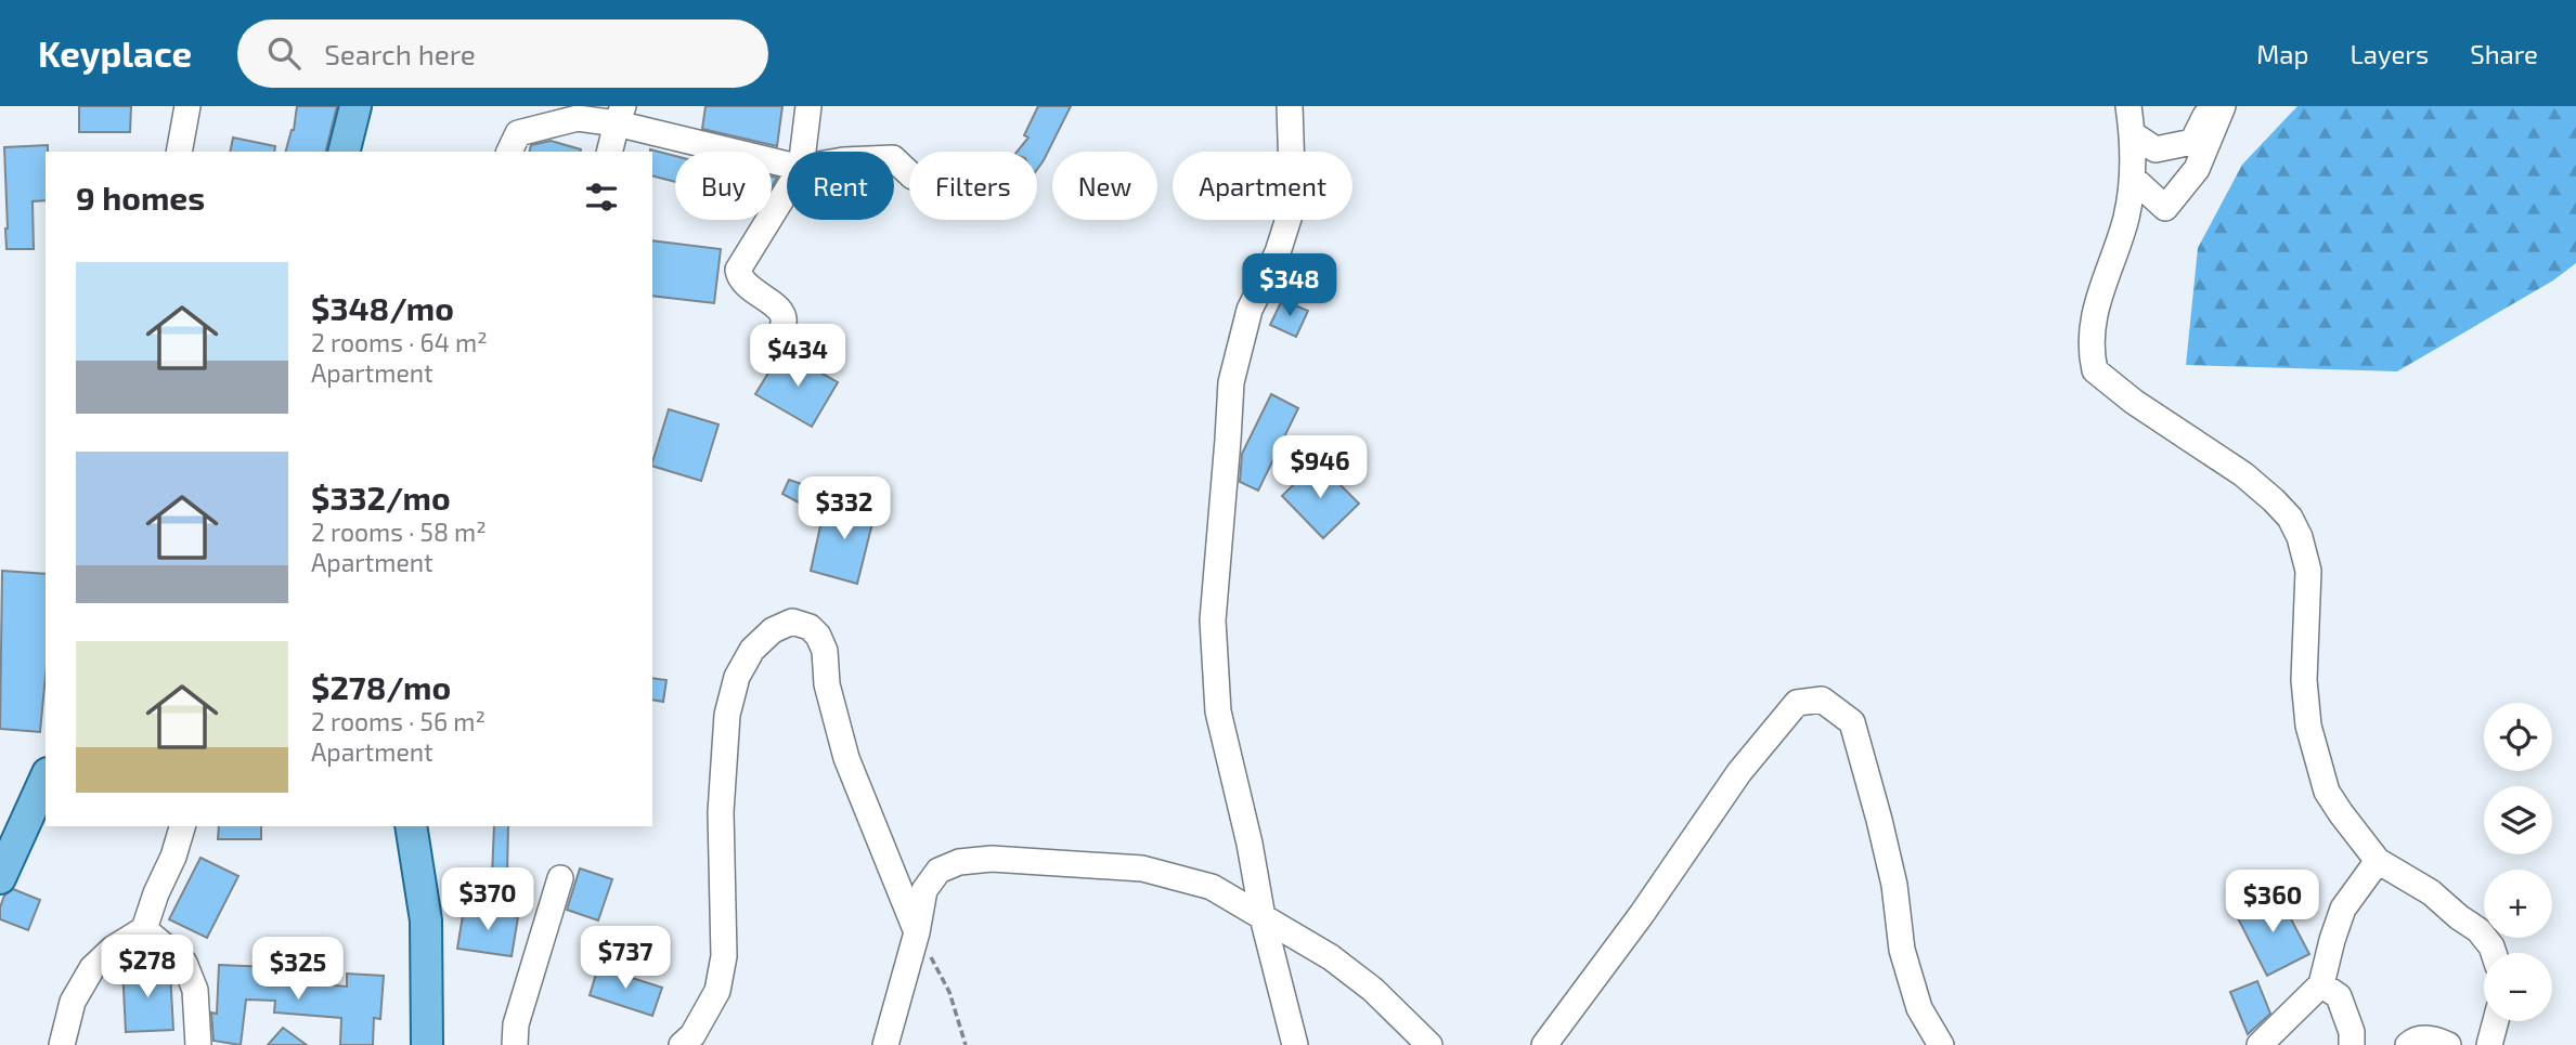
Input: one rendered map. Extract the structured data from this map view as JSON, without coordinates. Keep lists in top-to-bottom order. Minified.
{"page":{"header":"Keyplace","search":"Search here","nav":["Map","Layers","Share"],"chip":["Buy","Rent","Filters","New","Apartment"],"heading":"9 homes","list":[{"name":"$348/mo","note":"2 rooms · 64 m² · Apartment"},{"name":"$332/mo","note":"2 rooms · 58 m² · Apartment"},{"name":"$278/mo","note":"2 rooms · 56 m² · Apartment"}],"price":["$348","$434","$946","$332","$370","$360","$737","$278","$325"],"map_buttons":["+","−"]}}
